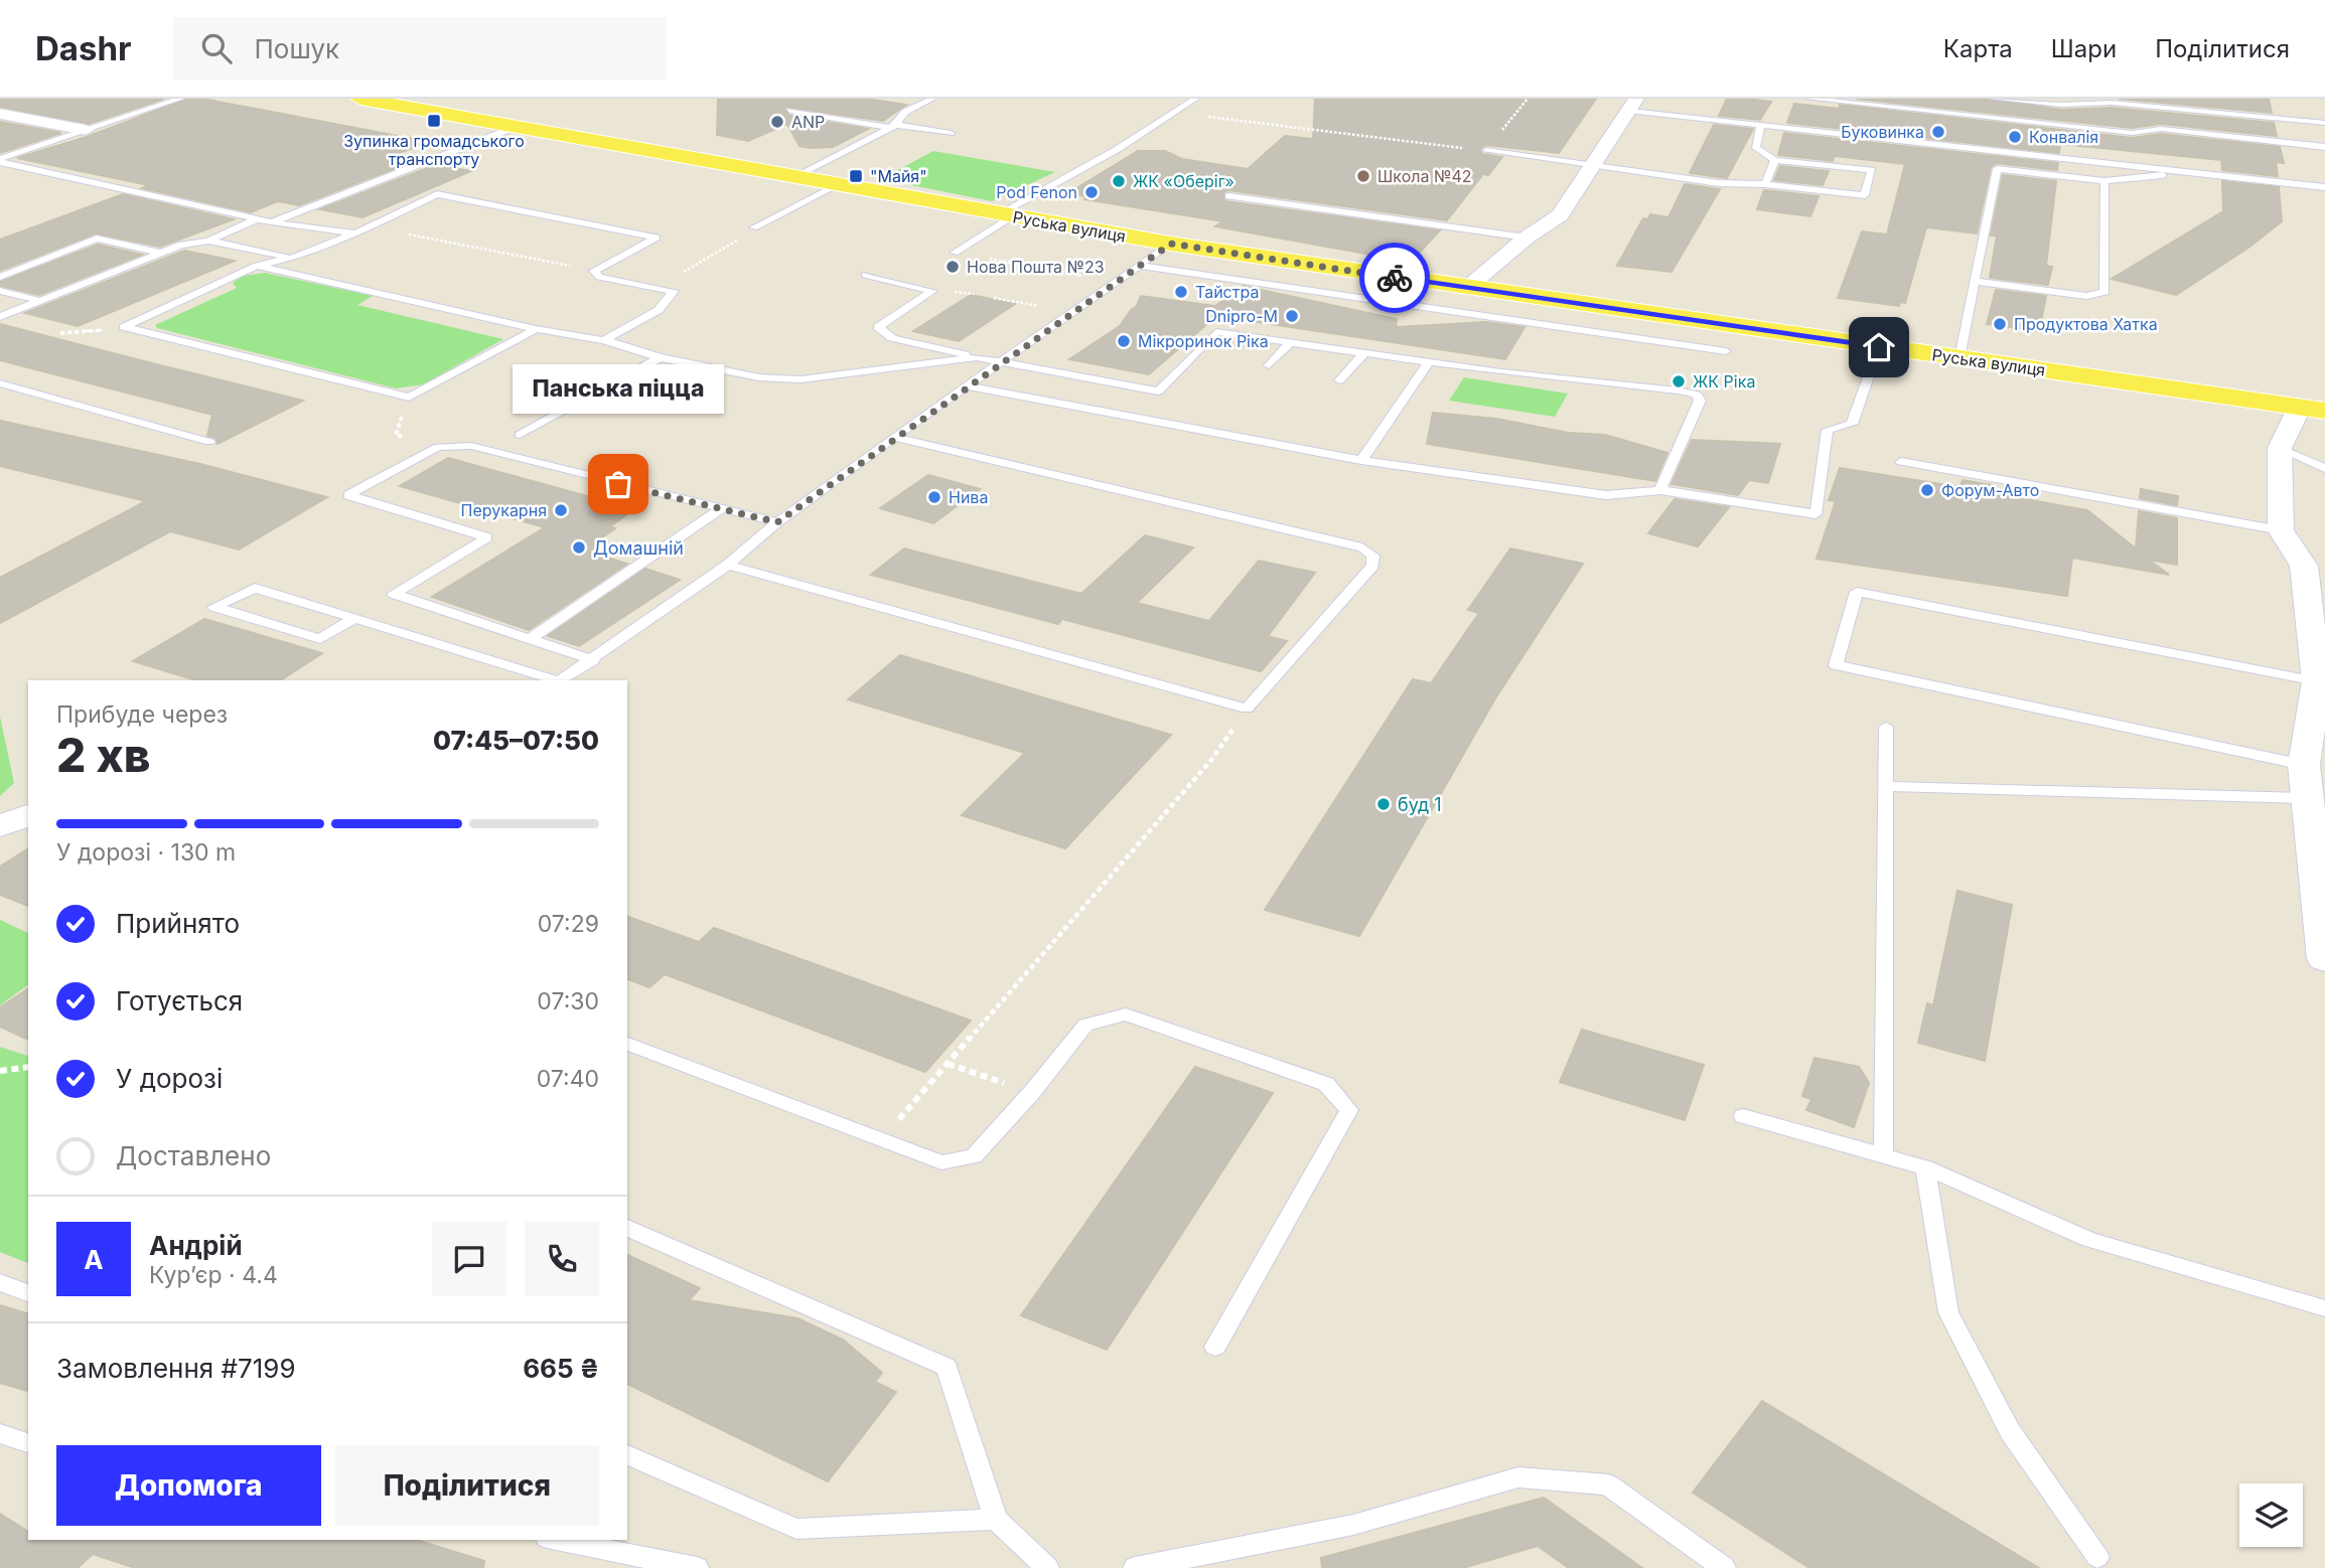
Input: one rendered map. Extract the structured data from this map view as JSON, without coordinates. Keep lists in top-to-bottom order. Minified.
{"streets":{"main road":["Руська вулиця"]},"places":{"transit":["Зупинка громадського транспорту","\"Майя\""],"other":["ANP","Буковинка","Конвалія","Школа №42","ЖК «Оберіг»","Pod Fenon","Нова Пошта №23","Тайстра","Dnipro-M","Продуктова Хатка","Мікроринок Ріка","ЖК Ріка","Панська пiцца","Форум-Авто","Нива","Перукарня","Домашній","буд 1"]},"page":{"header":"Dashr","search":"Пошук","nav":["Карта","Шари","Поділитися"],"bubble":"Панська пiцца","heading":["2 хв","Прибуде через","07:45–07:50"],"panel":["Андрій","Кур’єр · 4.4","Замовлення #7199","665 ₴"],"bar":"У дорозі · 130 m","list":[["Прийнято","07:29"],["Готується","07:30"],["У дорозі","07:40"],"Доставлено"],"round":"А","buttons":["Допомога","Поділитися"]}}
